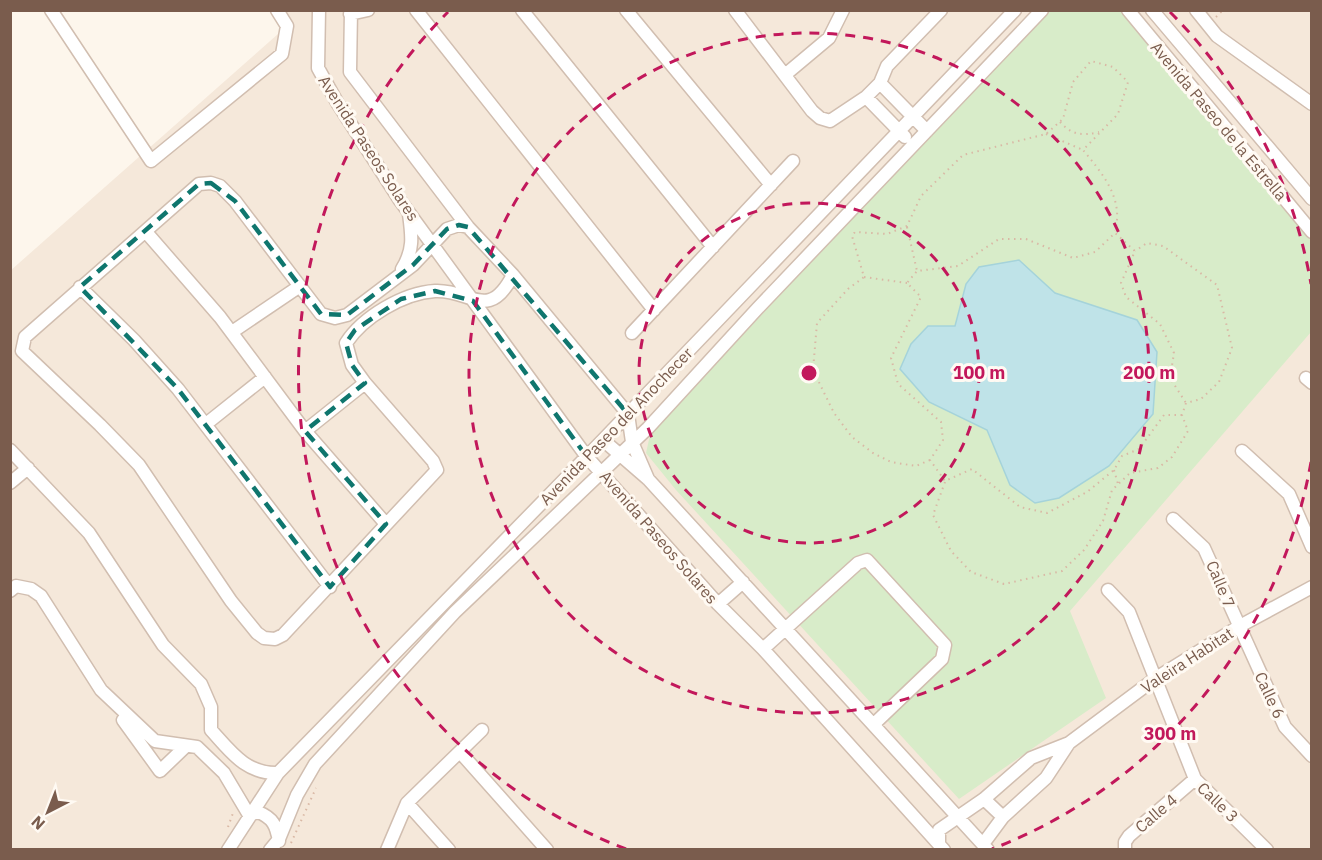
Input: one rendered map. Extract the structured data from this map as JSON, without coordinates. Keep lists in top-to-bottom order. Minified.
{"streets":{"street":["Avenida Paseo de la Estrella","Avenida Paseos Solares","Avenida Paseo del Anochecer","Calle 7","Valeira Habitat","Calle 6","Calle 3","Calle 4"]},"crossings":[["Avenida Paseos Solares","Avenida Paseo del Anochecer"],["Avenida Paseos Solares","Valeira Habitat"],["Calle 7","Valeira Habitat"],["Calle 7","Calle 6"],["Valeira Habitat","Calle 6"],["Valeira Habitat","Calle 3"],["Calle 3","Calle 4"]],"north":"bottom left","rings":["100 m","200 m","300 m"]}
